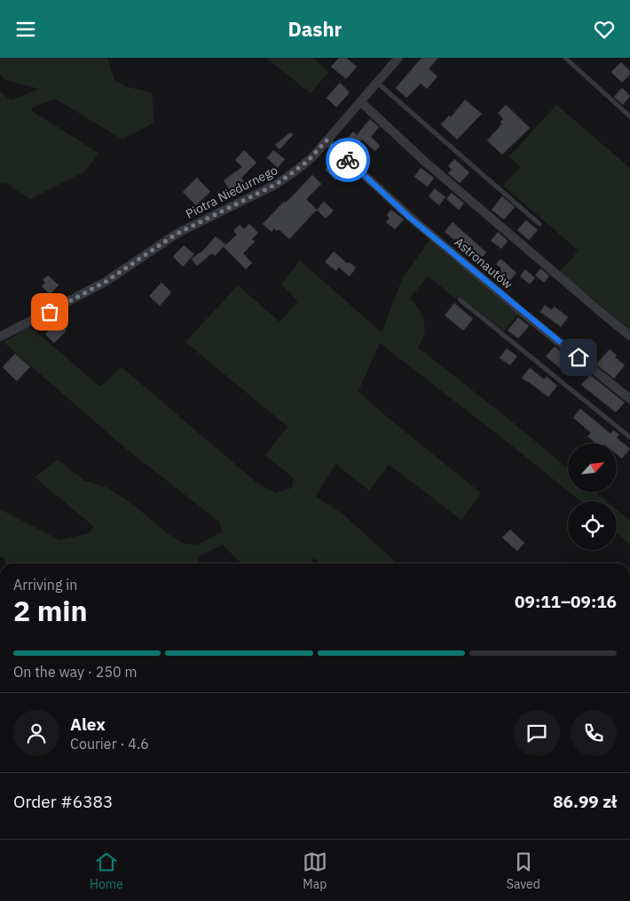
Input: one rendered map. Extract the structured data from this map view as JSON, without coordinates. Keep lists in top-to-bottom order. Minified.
{"streets":{"street":["Piotra Niedurnego","Astronautów"]},"crossings":[["Piotra Niedurnego","Astronautów"]],"north":"top right","page":{"header":"Dashr","heading":["2 min","Arriving in","09:11–09:16"],"panel":["Alex","Courier · 4.6","Order #6383","86.99 zł"],"bar":"On the way · 250 m","tabs":["Home","Map","Saved"]}}
